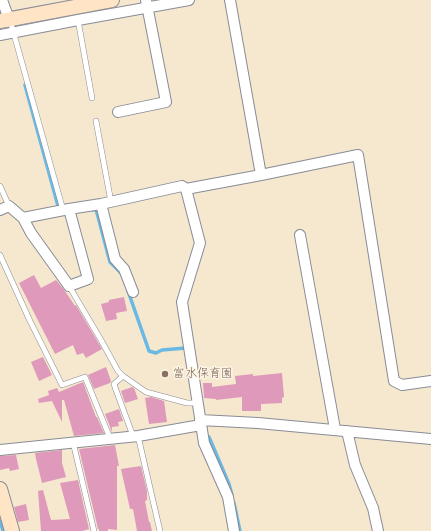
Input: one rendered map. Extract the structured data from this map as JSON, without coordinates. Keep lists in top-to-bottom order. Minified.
{"places":["富水保育園"]}
